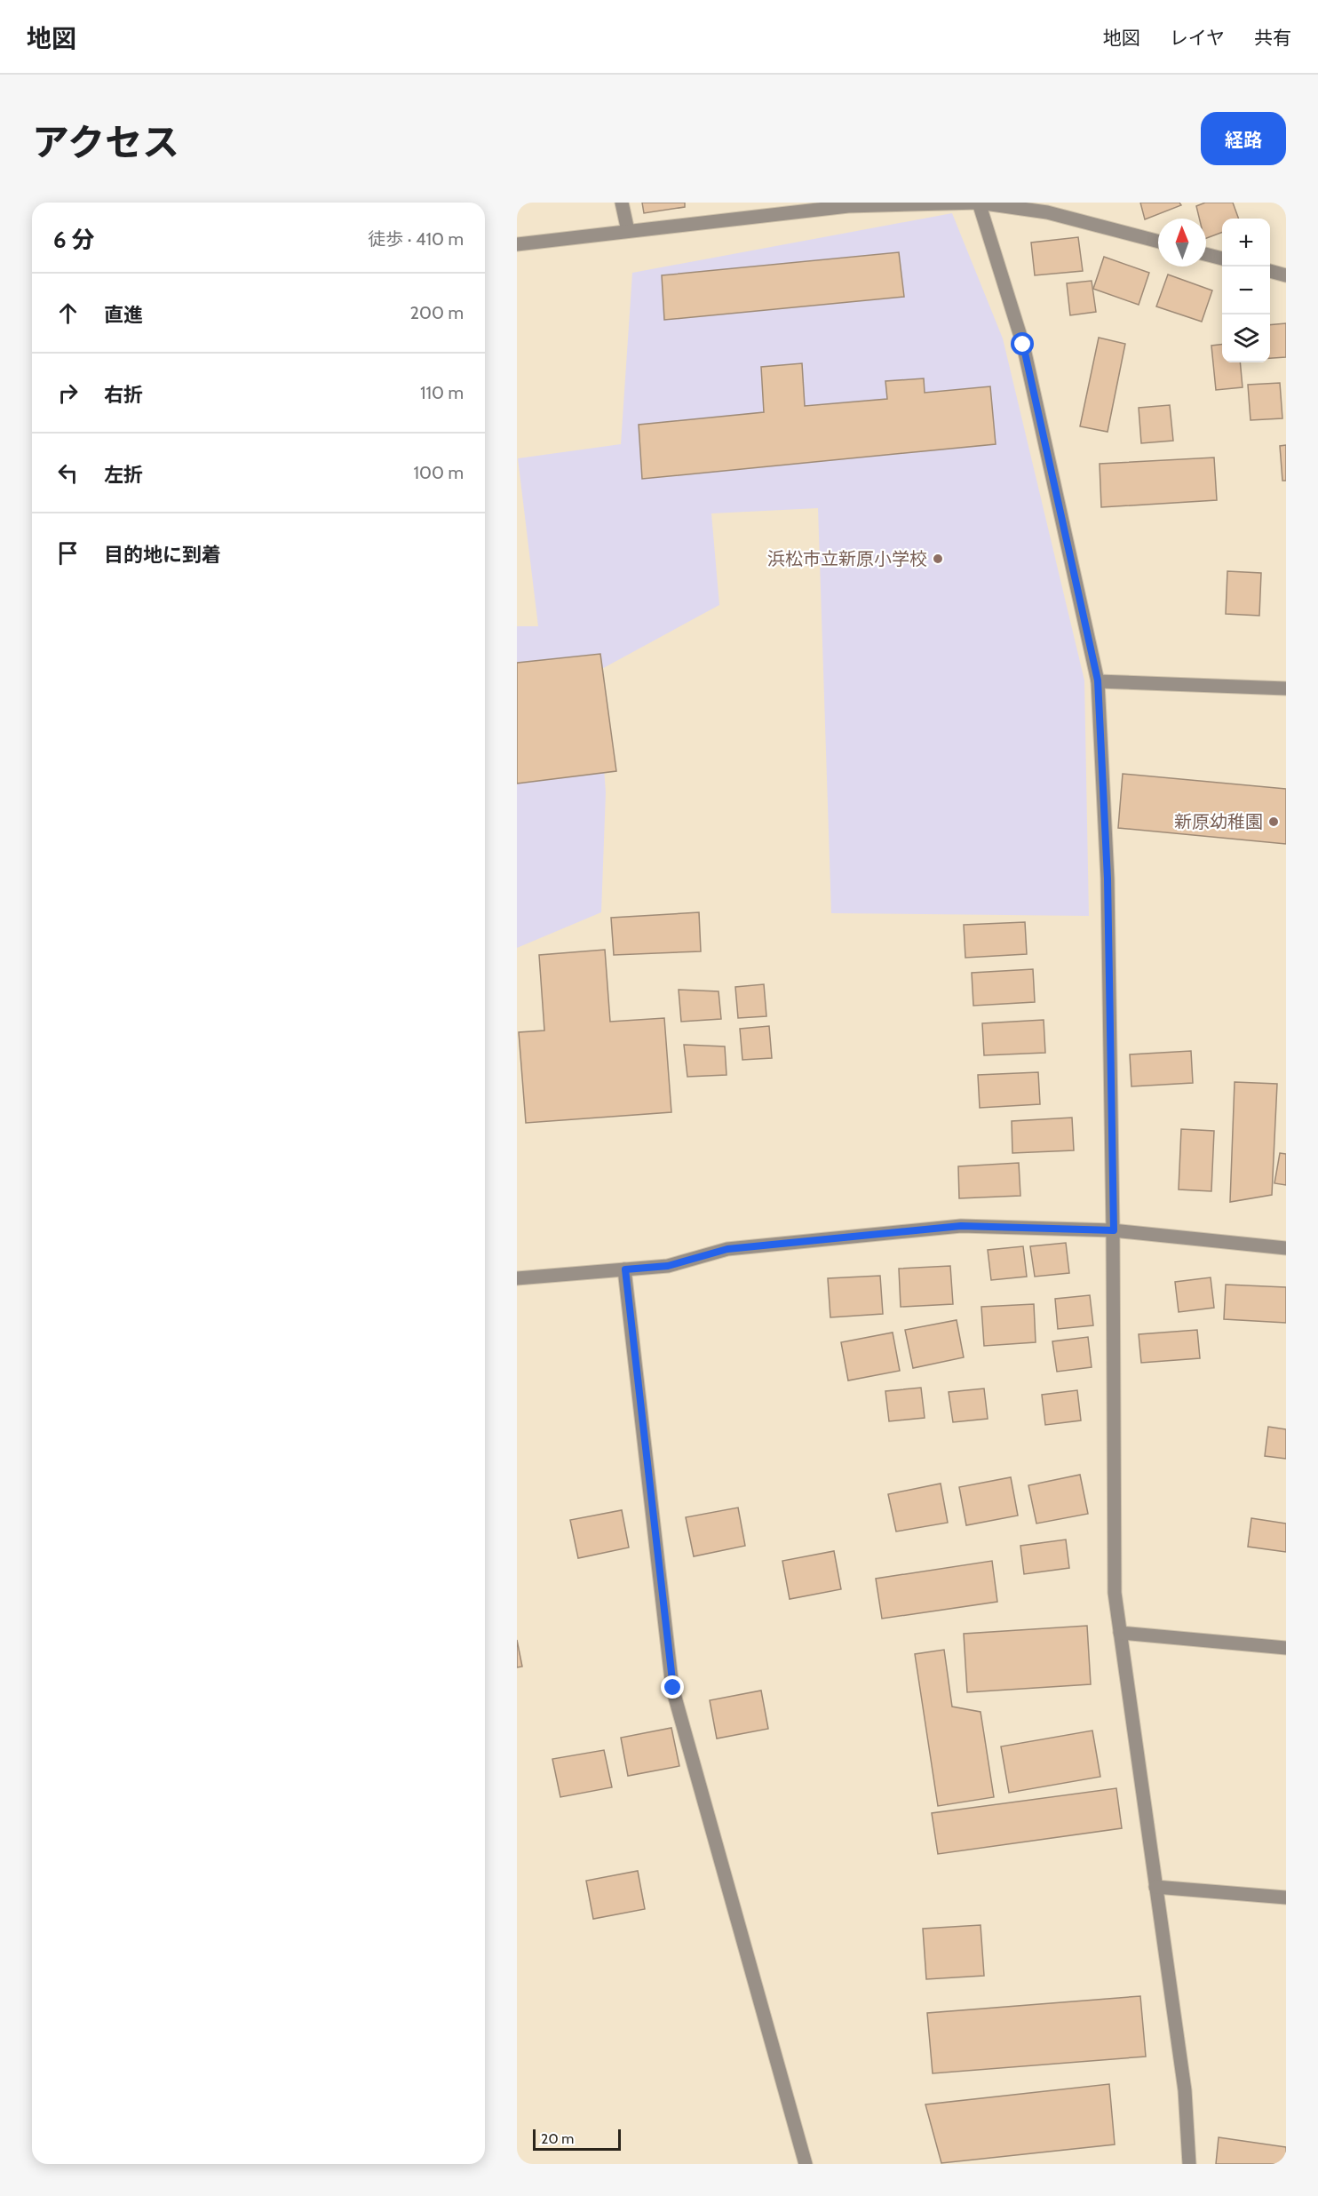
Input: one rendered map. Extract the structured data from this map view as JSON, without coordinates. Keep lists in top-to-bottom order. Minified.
{"places":["浜松市立新原小学校","新原幼稚園"],"scale_bar":"20 m","north":"top","page":{"header":"地図","nav":["地図","レイヤ","共有"],"title":"アクセス","buttons":"経路","heading":["6 分","徒歩 · 410 m"],"map_buttons":["+","−"],"list":[["直進","200 m"],["右折","110 m"],["左折","100 m"],"目的地に到着"],"scale":"20 m"}}
